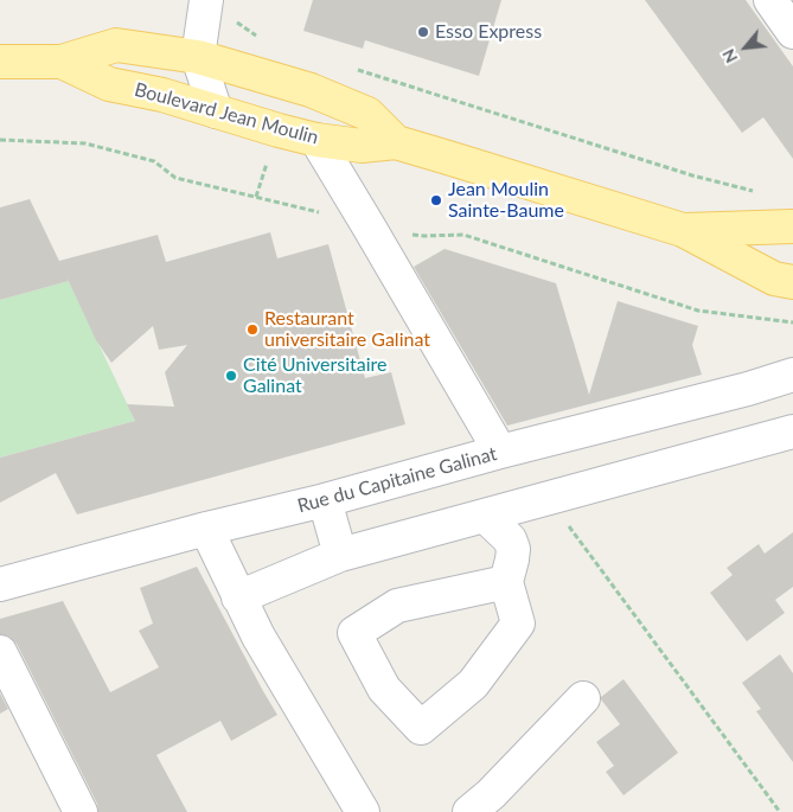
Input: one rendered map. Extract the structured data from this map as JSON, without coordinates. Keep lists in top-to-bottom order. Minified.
{"streets":{"main road":["Boulevard Jean Moulin"],"street":["Rue du Capitaine Galinat"]},"places":["Esso Express","Jean Moulin Sainte-Baume","Restaurant universitaire Galinat","Cité Universitaire Galinat"],"north":"bottom left"}
